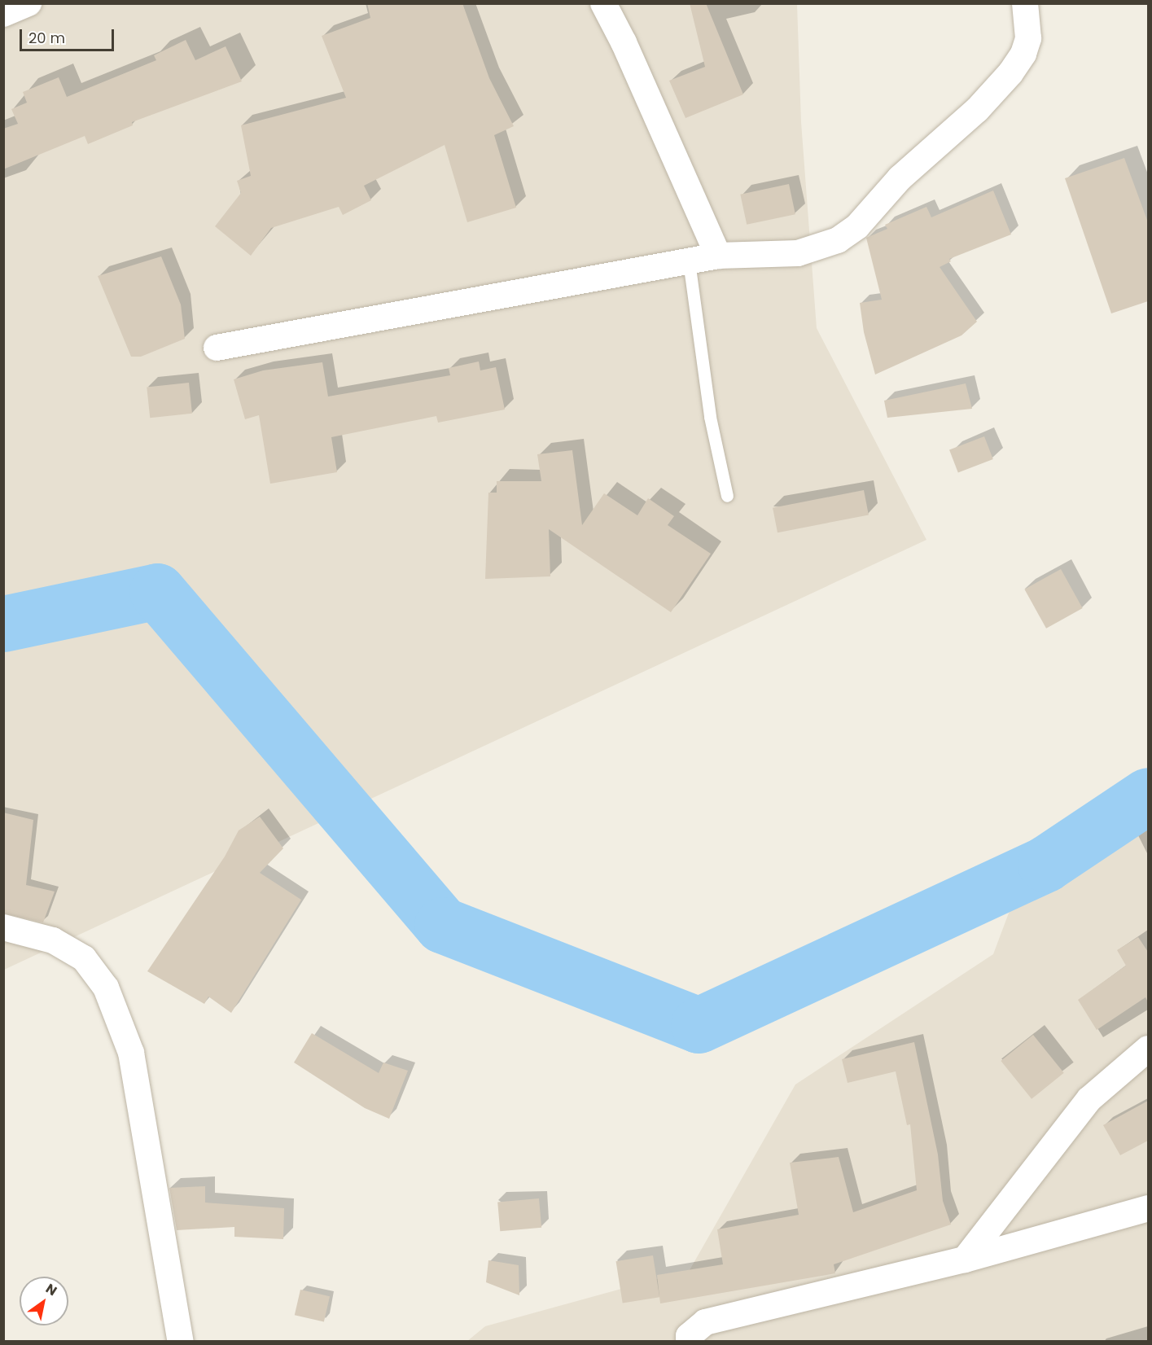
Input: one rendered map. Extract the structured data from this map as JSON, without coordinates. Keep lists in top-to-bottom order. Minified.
{"scale_bar":"20 m","north":"top right"}
